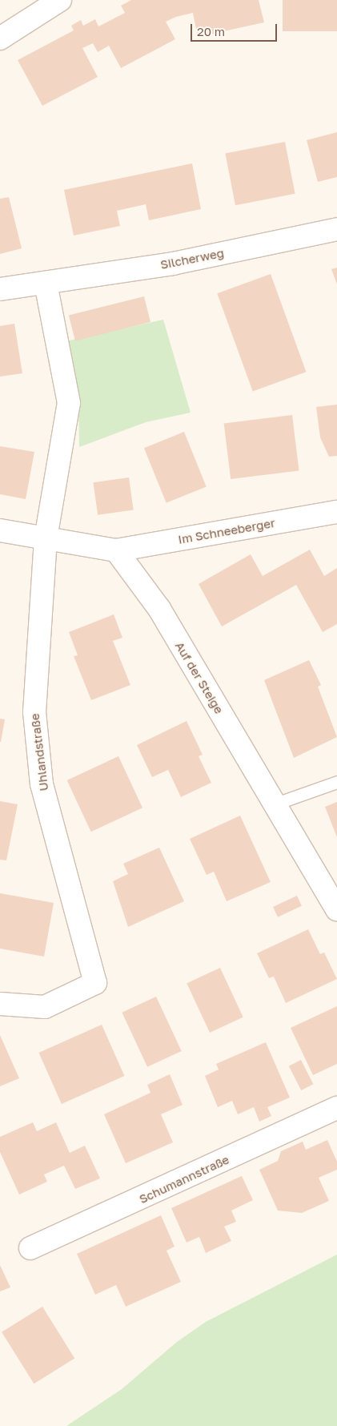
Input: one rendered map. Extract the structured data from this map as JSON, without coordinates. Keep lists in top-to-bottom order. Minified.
{"streets":{"street":["Silcherweg","Im Schneeberger","Auf der Steige","Uhlandstraße","Schumannstraße"]},"crossings":[["Im Schneeberger","Auf der Steige"]],"scale_bar":"20 m"}
